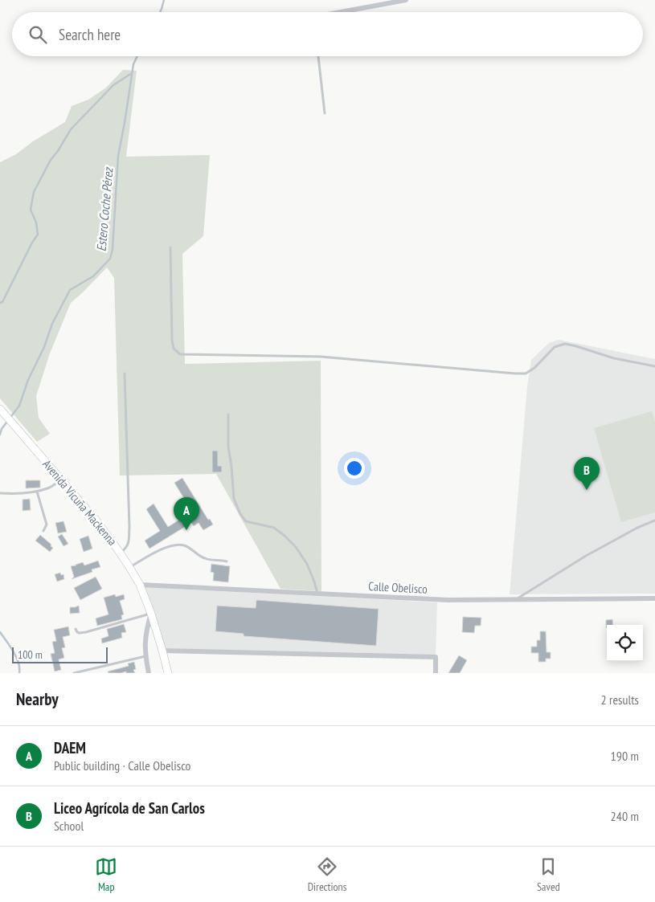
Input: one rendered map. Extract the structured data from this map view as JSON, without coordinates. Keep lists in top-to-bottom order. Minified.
{"streets":{"main road":["Avenida Vicuña Mackenna"],"street":["Calle Obelisco"]},"crossings":[["Avenida Vicuña Mackenna","Calle Obelisco"]],"water":["Estero Coche Pérez"],"scale_bar":"100 m","page":{"search":"Search here","pins":["B","A"],"scale":"100 m","heading":["Nearby","2 results"],"list":[{"mark":"A","name":"DAEM","note":"Public building · Calle Obelisco","value":"190 m"},{"mark":"B","name":"Liceo Agrícola de San Carlos","note":"School","value":"240 m"}],"nav":["Map","Directions","Saved"]}}
